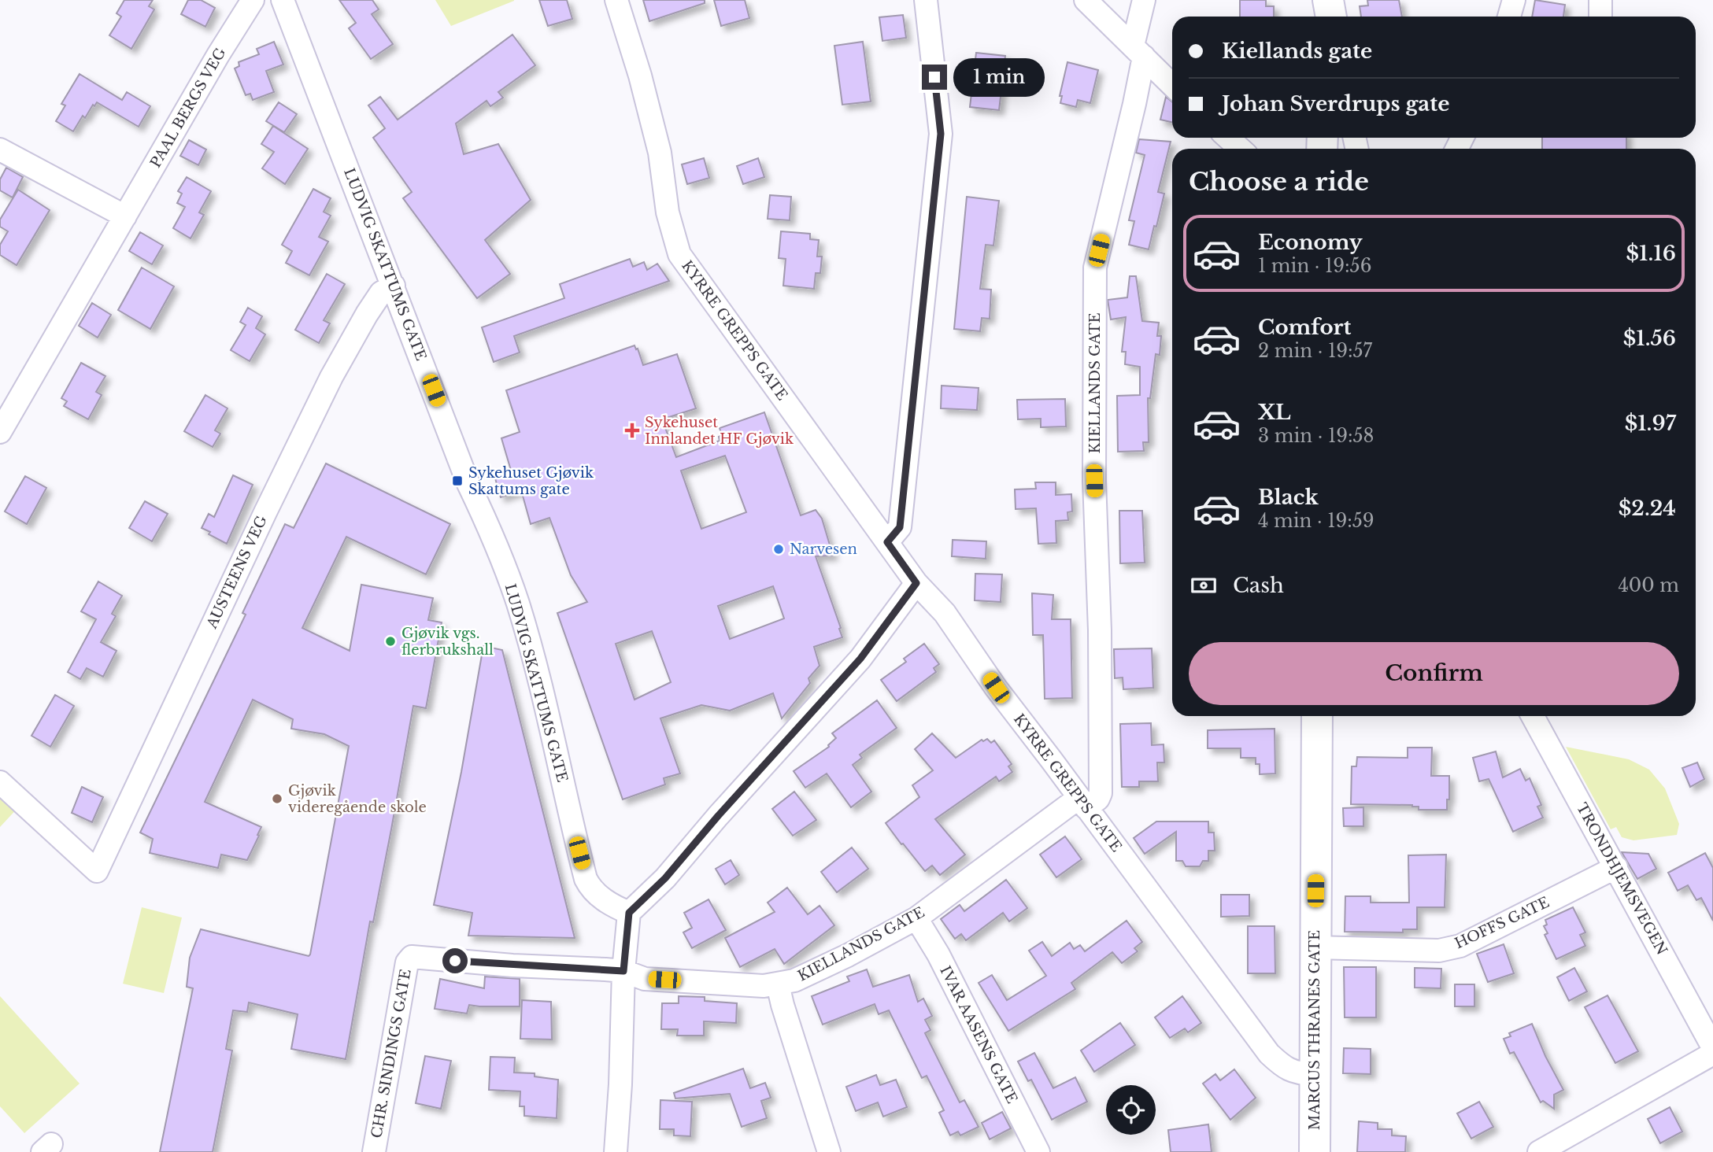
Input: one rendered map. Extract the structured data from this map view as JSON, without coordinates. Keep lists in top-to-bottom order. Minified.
{"streets":{"main road":["MARCUS THRANES GATE"],"street":["PAAL BERGS VEG","LUDVIG SKATTUMS GATE","KYRRE GREPPS GATE","KIELLANDS GATE","AUSTEENS VEG","TRONDHJEMSVEGEN","HOFFS GATE","IVAR AASENS GATE","CHR. SINDINGS GATE"]},"crossings":[["LUDVIG SKATTUMS GATE","AUSTEENS VEG"],["KYRRE GREPPS GATE","KIELLANDS GATE"],["KYRRE GREPPS GATE","MARCUS THRANES GATE"],["KIELLANDS GATE","IVAR AASENS GATE"],["KIELLANDS GATE","CHR. SINDINGS GATE"],["TRONDHJEMSVEGEN","HOFFS GATE"],["HOFFS GATE","MARCUS THRANES GATE"]],"places":{"health":["Sykehuset Innlandet HF Gjøvik"],"transit":["Sykehuset Gjøvik Skattums gate"],"other":["Narvesen","Gjøvik vgs. flerbrukshall","Gjøvik videregående skole"]},"page":{"banner":["Kiellands gate","Johan Sverdrups gate"],"bubble":"1 min","heading":"Choose a ride","list":[{"name":"Economy","note":"1 min · 19:56","value":"$1.16"},{"name":"Comfort","note":"2 min · 19:57","value":"$1.56"},{"name":"XL","note":"3 min · 19:58","value":"$1.97"},{"name":"Black","note":"4 min · 19:59","value":"$2.24"}],"pay":["Cash","400 m"],"buttons":"Confirm"}}
